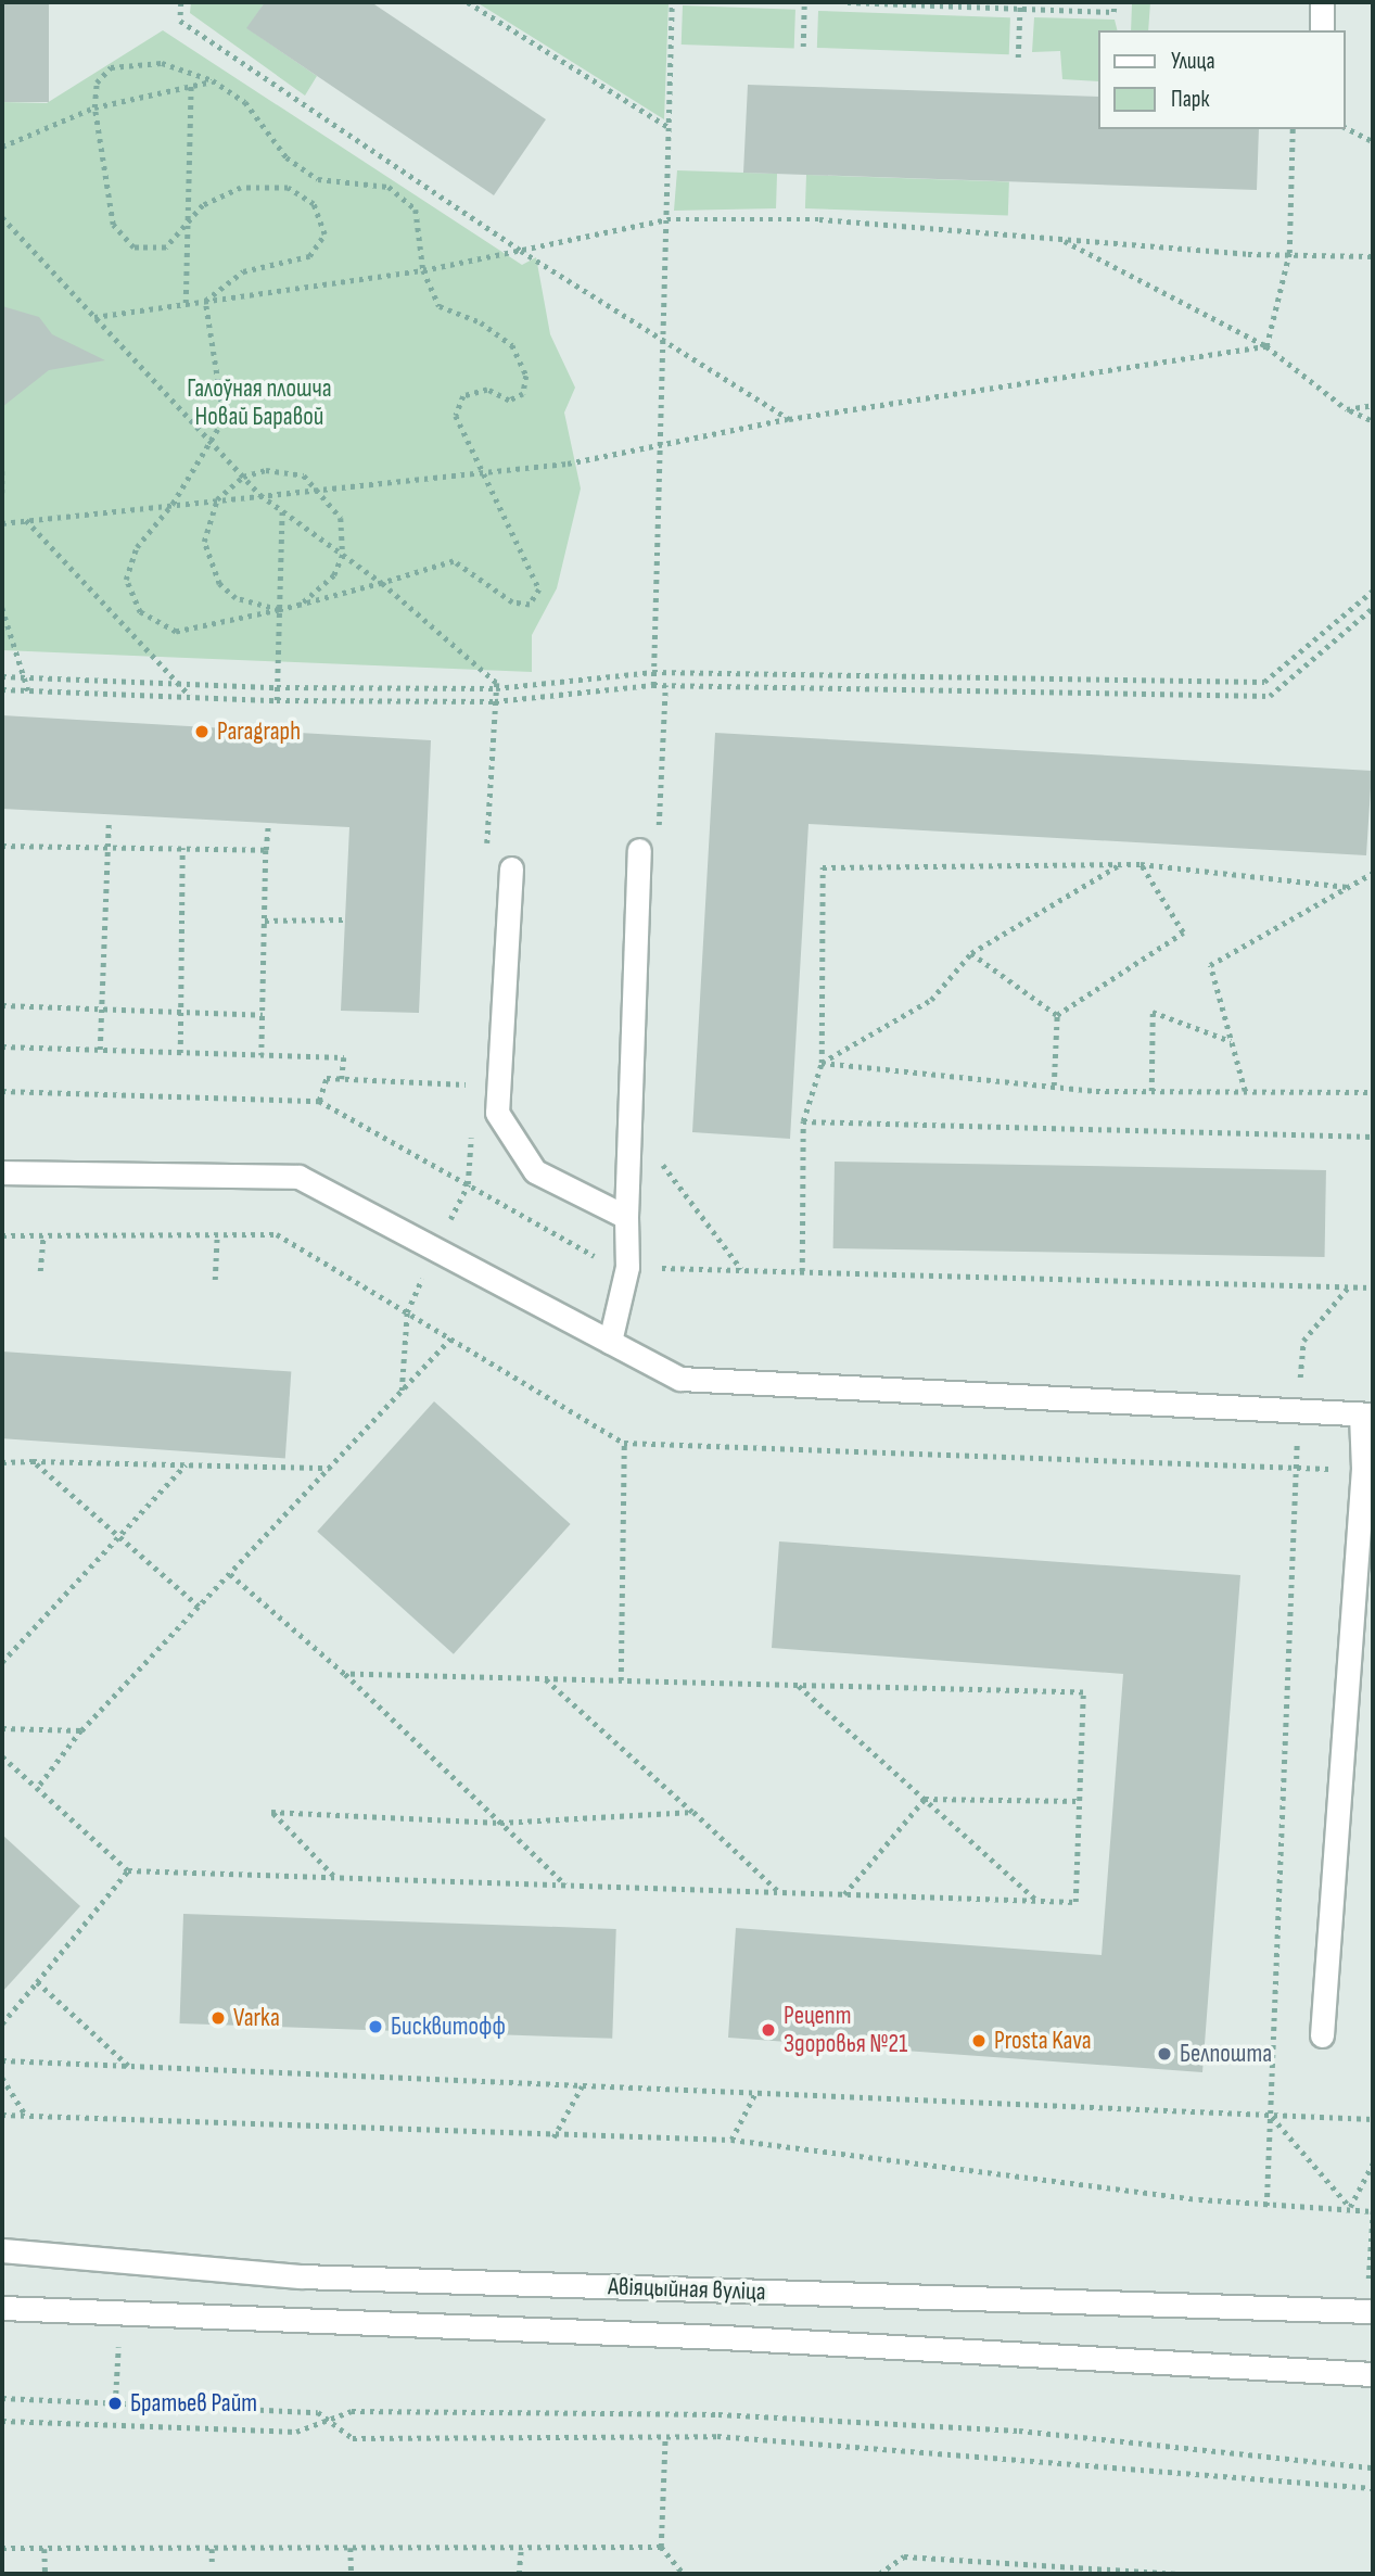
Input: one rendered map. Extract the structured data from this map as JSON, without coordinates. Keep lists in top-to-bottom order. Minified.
{"streets":{"main road":["Авіяцыйная вуліца"]},"parks":["Галоўная плошча Новай Баравой"],"places":["Paragraph","Varka","Бисквитофф","Рецепт Здоровья №21","Prosta Kava","Белпошта","Братьев Райт"],"legend":["Улица","Парк"]}
